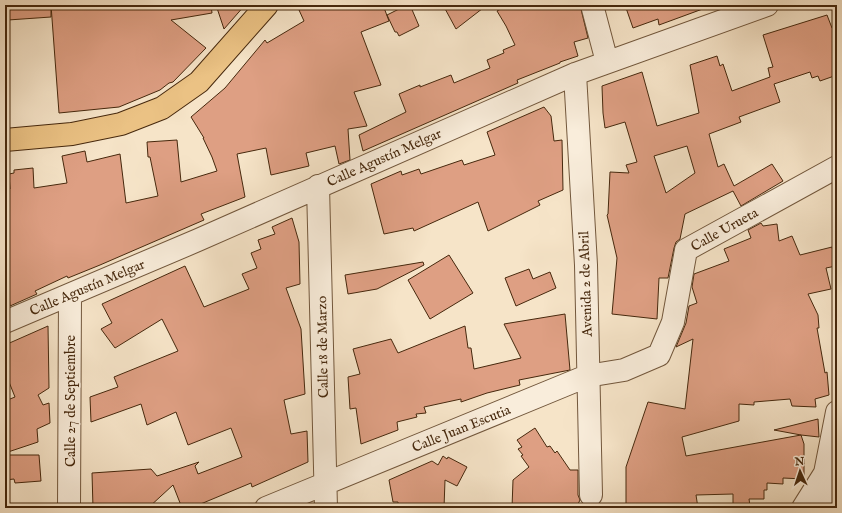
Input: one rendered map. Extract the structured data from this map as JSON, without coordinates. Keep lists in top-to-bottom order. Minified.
{"streets":{"street":["Calle Agustín Melgar","Calle Urueta","Avenida 2 de Abril","Calle 18 de Marzo","Calle 27 de Septiembre","Calle Juan Escutia"]},"crossings":[["Calle Agustín Melgar","Avenida 2 de Abril"],["Calle Agustín Melgar","Calle 18 de Marzo"],["Calle Agustín Melgar","Calle 27 de Septiembre"],["Calle Urueta","Calle Juan Escutia"],["Avenida 2 de Abril","Calle Juan Escutia"],["Calle 18 de Marzo","Calle Juan Escutia"]],"north":"top"}
